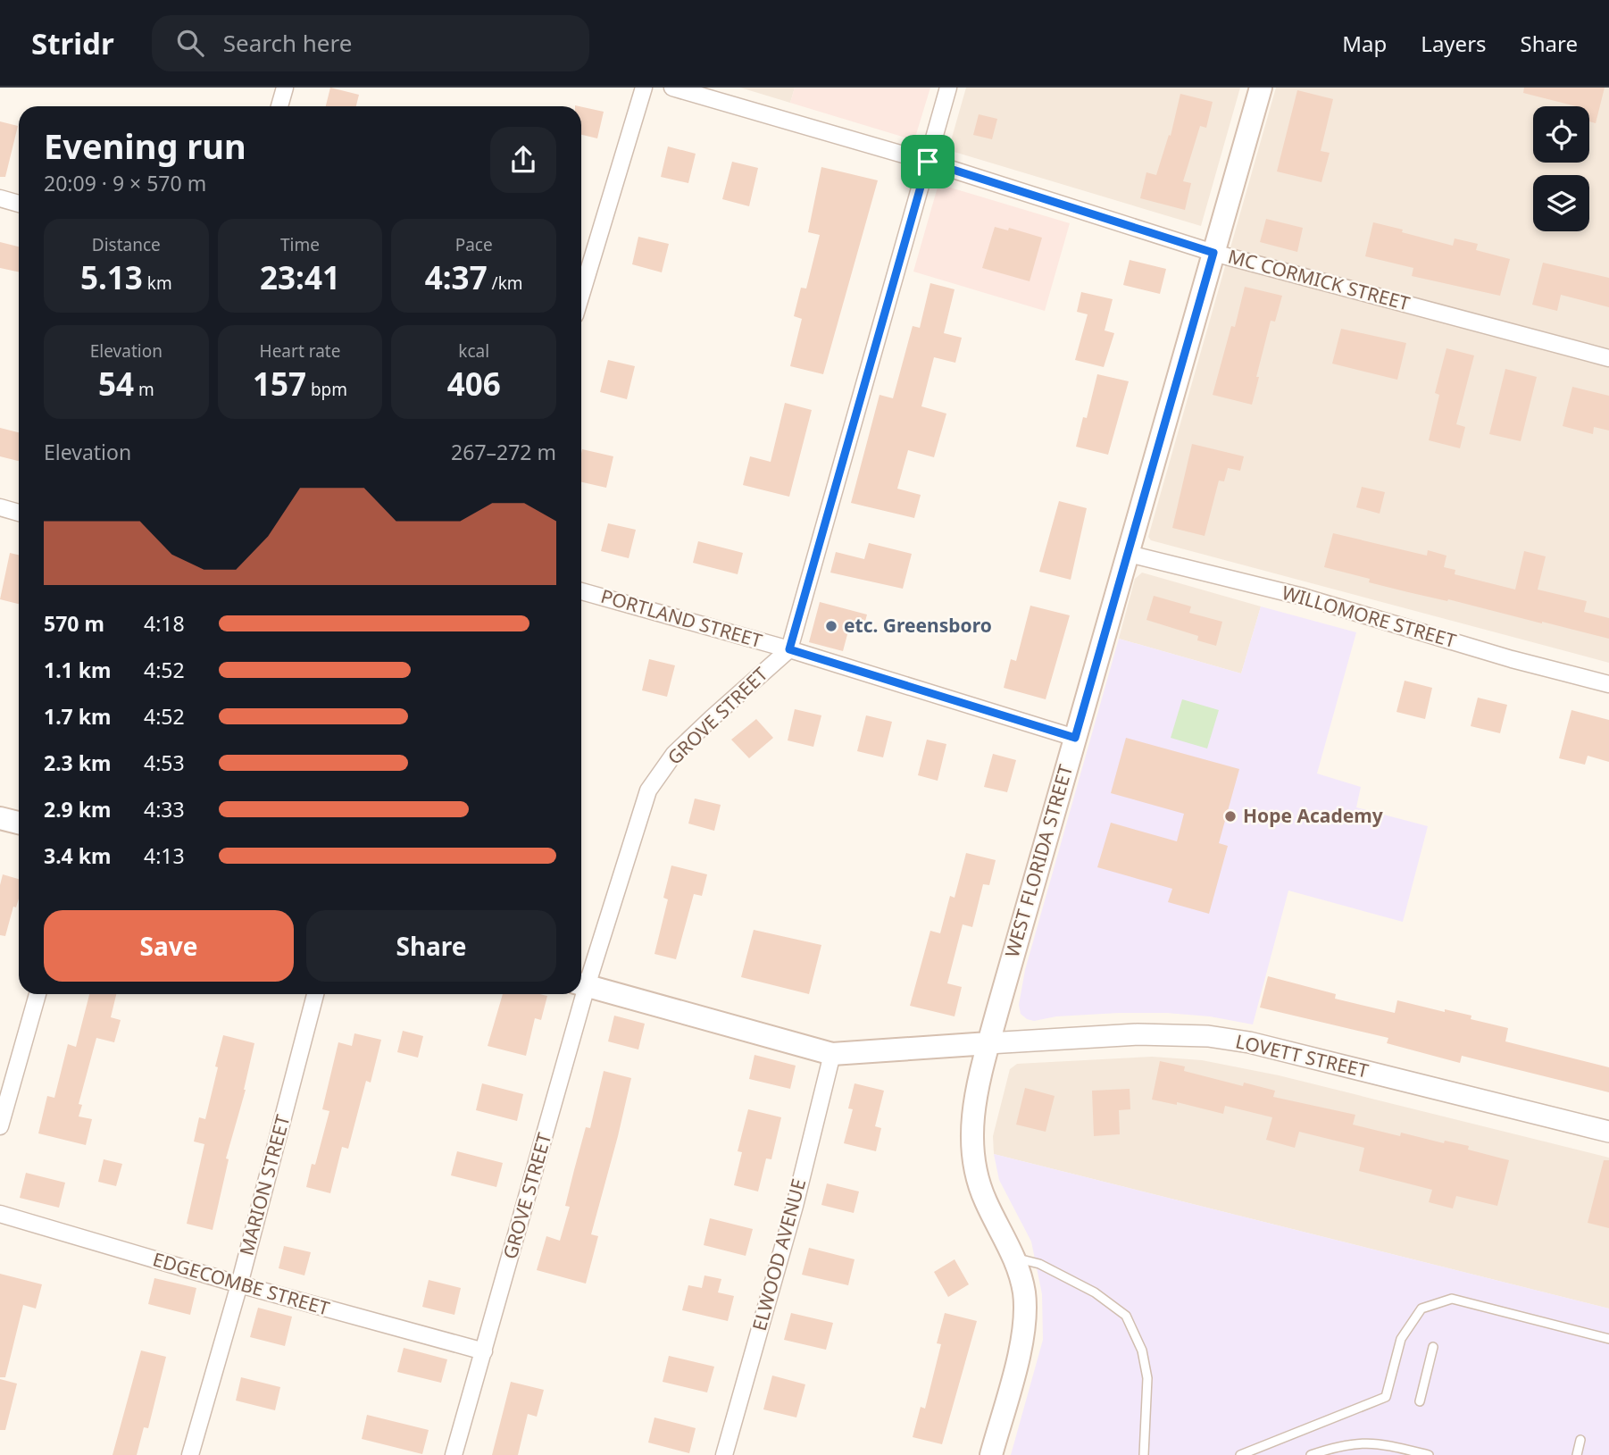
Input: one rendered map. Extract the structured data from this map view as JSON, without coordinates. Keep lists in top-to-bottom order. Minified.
{"streets":{"main road":["WEST FLORIDA STREET"],"street":["MC CORMICK STREET","WILLOMORE STREET","PORTLAND STREET","GROVE STREET","LOVETT STREET","MARION STREET","ELWOOD AVENUE","EDGECOMBE STREET"]},"crossings":[["MC CORMICK STREET","WEST FLORIDA STREET"],["WILLOMORE STREET","WEST FLORIDA STREET"],["PORTLAND STREET","GROVE STREET"],["PORTLAND STREET","WEST FLORIDA STREET"],["GROVE STREET","EDGECOMBE STREET"],["WEST FLORIDA STREET","LOVETT STREET"],["MARION STREET","EDGECOMBE STREET"]],"places":["etc. Greensboro","Hope Academy"],"page":{"header":"Stridr","search":"Search here","nav":["Map","Layers","Share"],"heading":["Evening run","20:09 · 9 × 570 m"],"stats":[["Distance","5.13 km"],["Time","23:41"],["Pace","4:37 /km"],["Elevation","54 m"],["Heart rate","157 bpm"],["kcal","406"]],"chart":["Elevation","267–272 m"],"list":[{"name":"570 m","note":"4:18"},{"name":"1.1 km","note":"4:52"},{"name":"1.7 km","note":"4:52"},{"name":"2.3 km","note":"4:53"},{"name":"2.9 km","note":"4:33"},{"name":"3.4 km","note":"4:13"}],"buttons":["Save","Share"]}}
